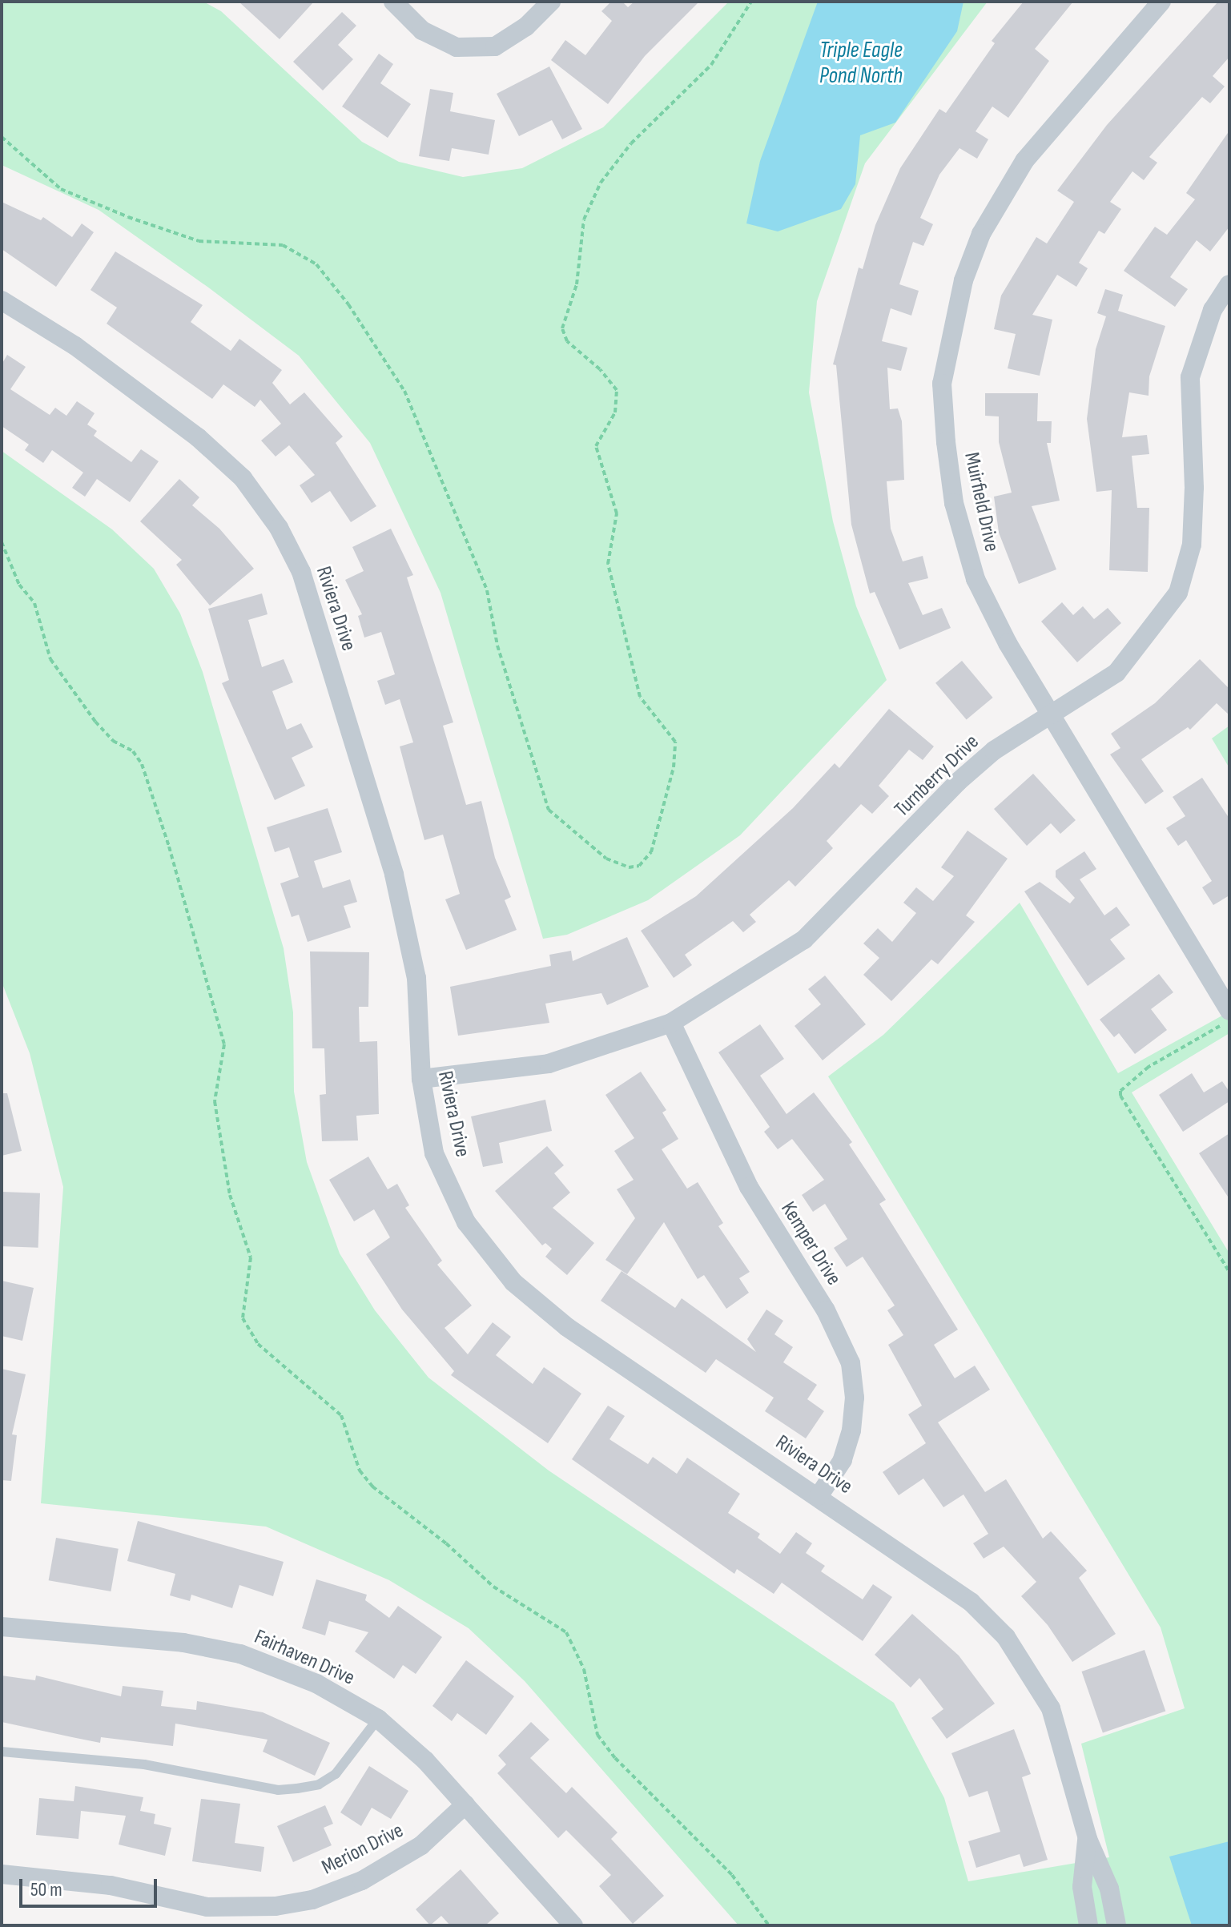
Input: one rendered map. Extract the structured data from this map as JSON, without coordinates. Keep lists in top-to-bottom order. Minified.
{"streets":{"street":["Muirfield Drive","Riviera Drive","Turnberry Drive","Kemper Drive","Fairhaven Drive","Merion Drive"]},"crossings":[["Muirfield Drive","Turnberry Drive"],["Riviera Drive","Turnberry Drive"],["Riviera Drive","Kemper Drive"],["Turnberry Drive","Kemper Drive"],["Fairhaven Drive","Merion Drive"]],"water":["Triple Eagle Pond North"],"scale_bar":"50 m"}
